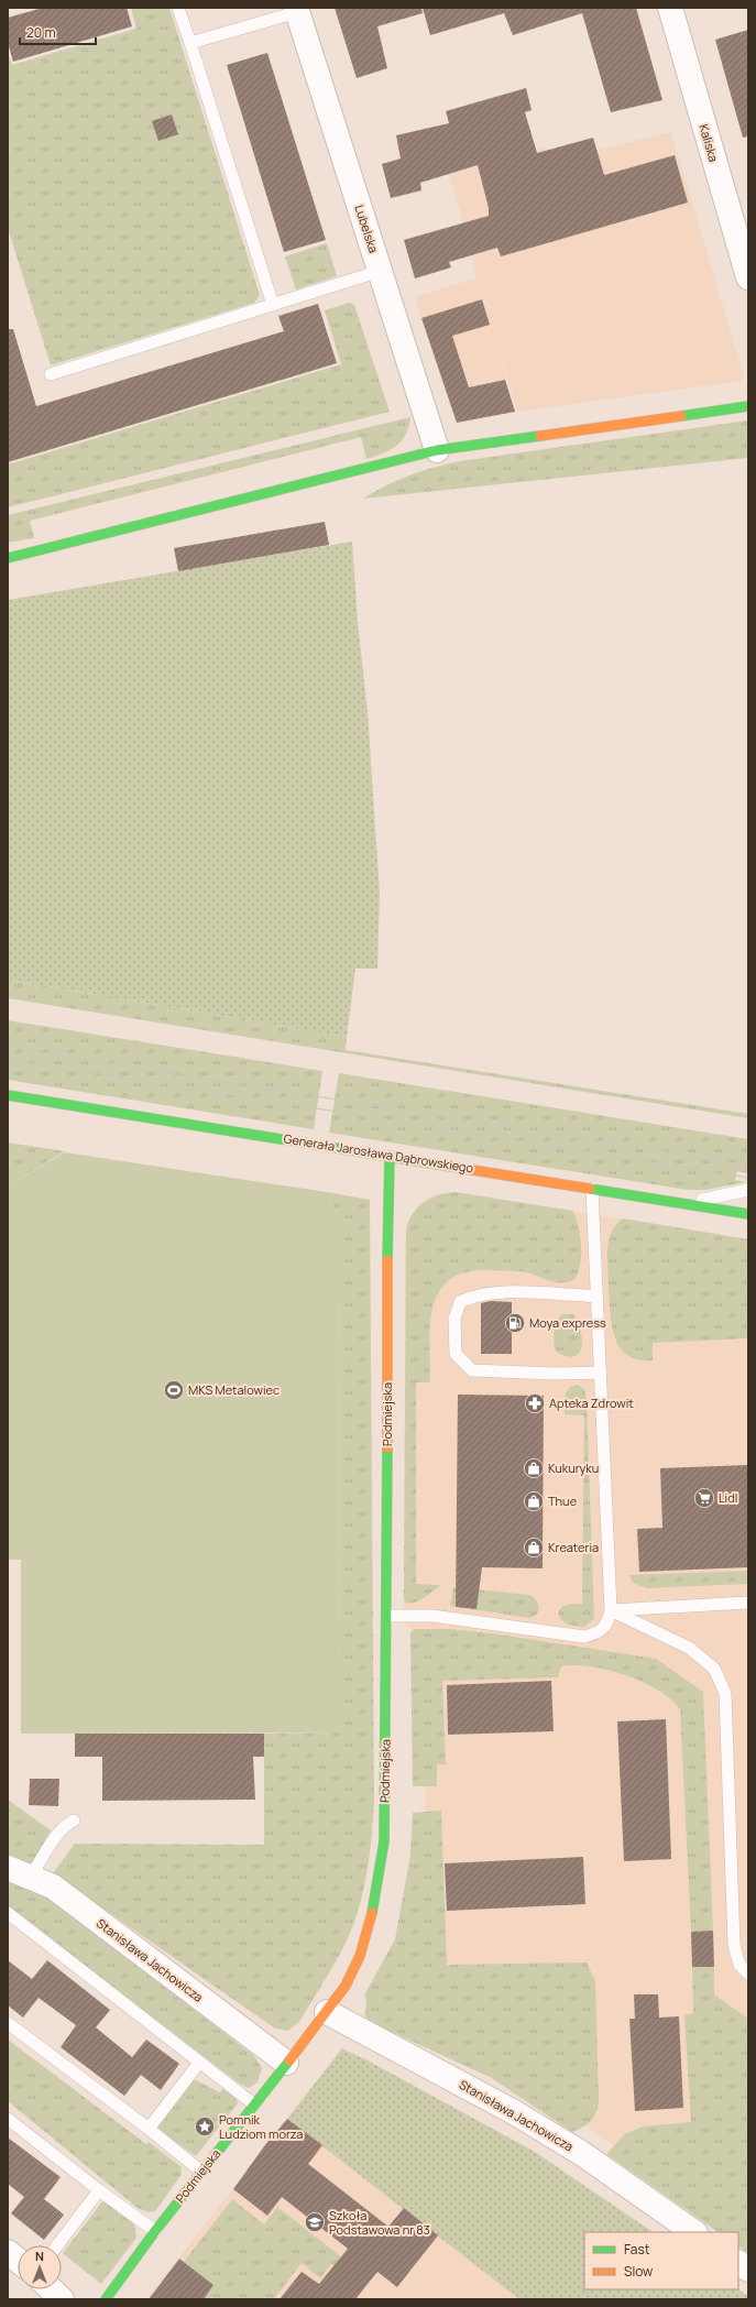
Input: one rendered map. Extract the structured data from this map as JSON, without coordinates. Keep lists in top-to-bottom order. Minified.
{"streets":{"street":["Kaliska","Lubelska","Generała Jarosława Dąbrowskiego","Podmiejska","Stanisława Jachowicza"]},"crossings":[["Generała Jarosława Dąbrowskiego","Podmiejska"],["Podmiejska","Stanisława Jachowicza"]],"places":{"fuel station":["Moya express"],"sports":["MKS Metalowiec"],"pharmacy":["Apteka Zdrowit"],"shop":["Kukuryku","Thue","Kreateria"],"supermarket":["Lidl"],"place":["Pomnik Ludziom morza"],"school or university":["Szkoła Podstawowa nr 83"]},"legend":["Fast","Slow"],"scale_bar":"20 m","north":"top"}
